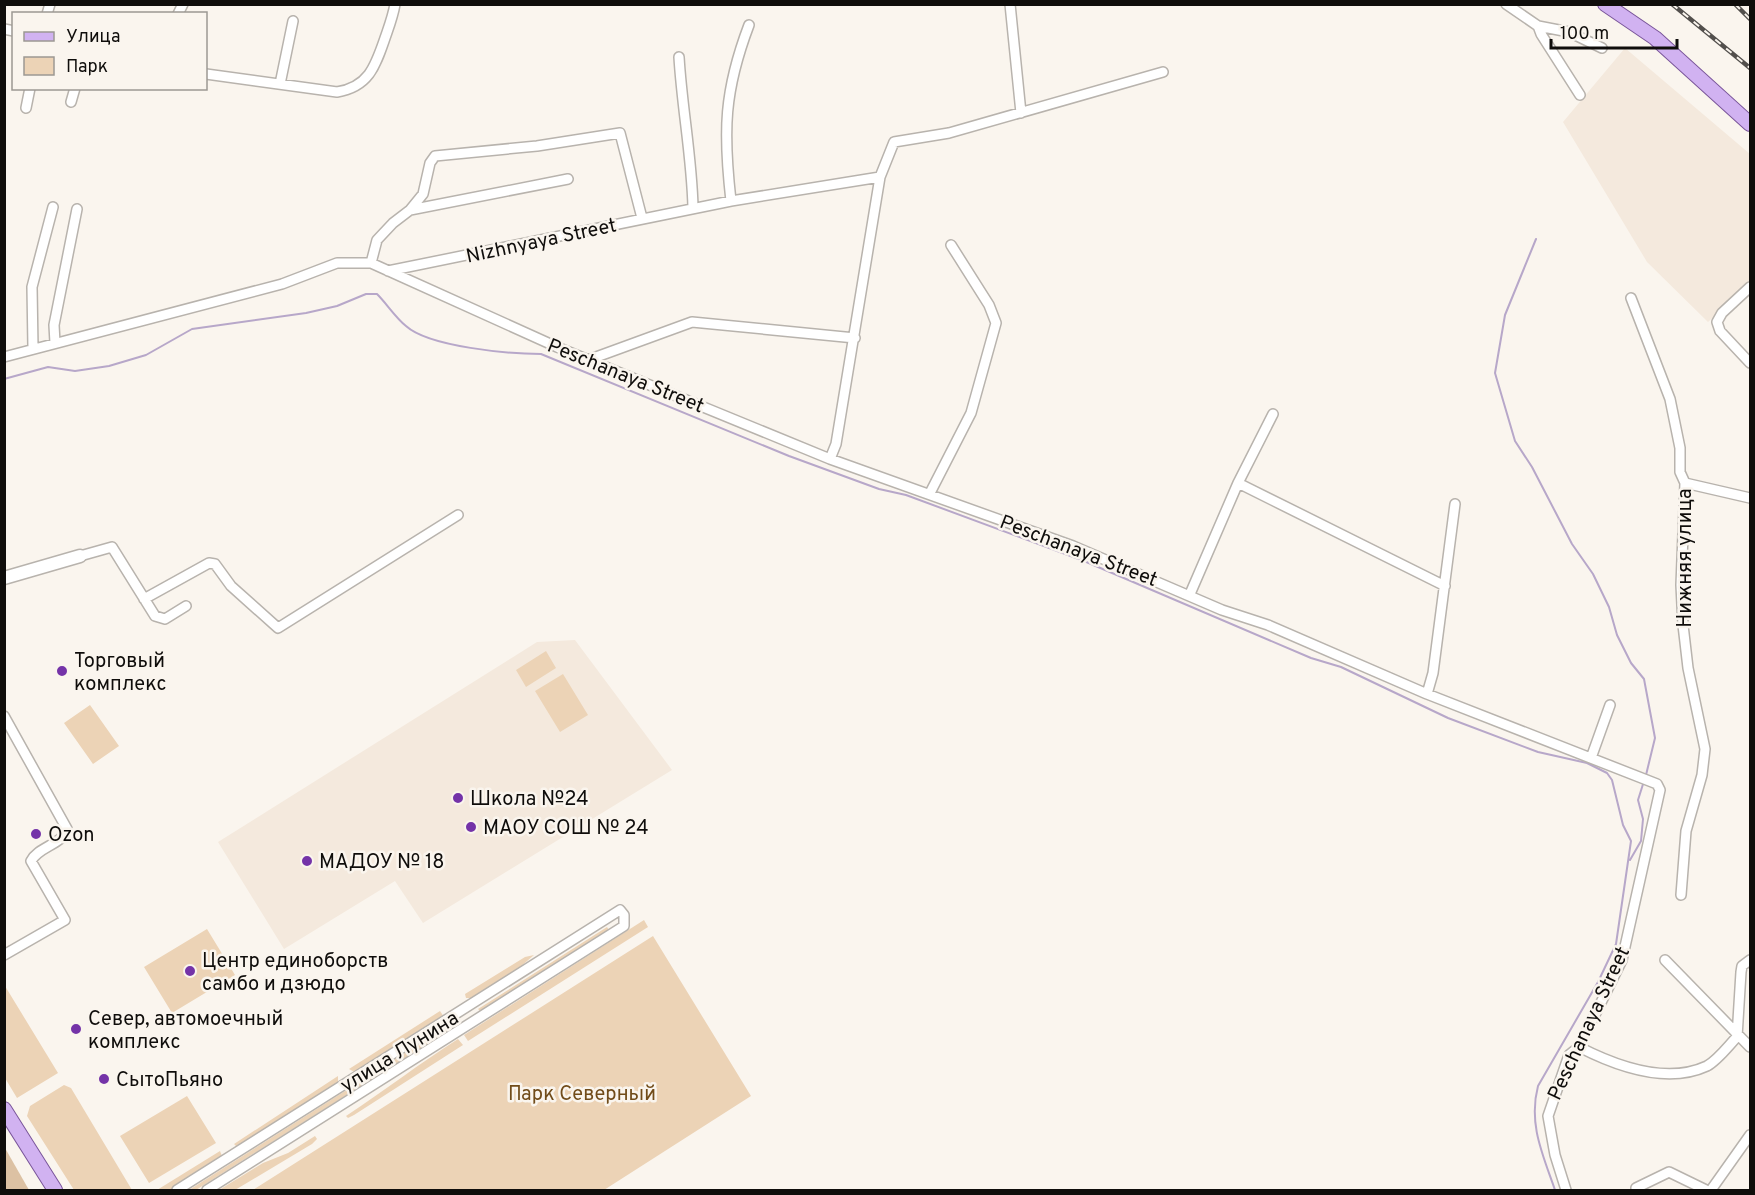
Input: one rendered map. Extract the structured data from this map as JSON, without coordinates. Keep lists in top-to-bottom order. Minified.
{"streets":{"street":["Nizhnyaya Street","Peschanaya Street","Нижняя улица","улица Лунина"]},"crossings":[["Nizhnyaya Street","Peschanaya Street"]],"parks":["Парк Северный"],"places":["Торговый комплекс","Школа №24","МАОУ СОШ № 24","Ozon","МАДОУ № 18","Центр единоборств самбо и дзюдо","Север, автомоечный комплекс","СытоПьяно"],"legend":["Улица","Парк"],"scale_bar":"100 m"}
